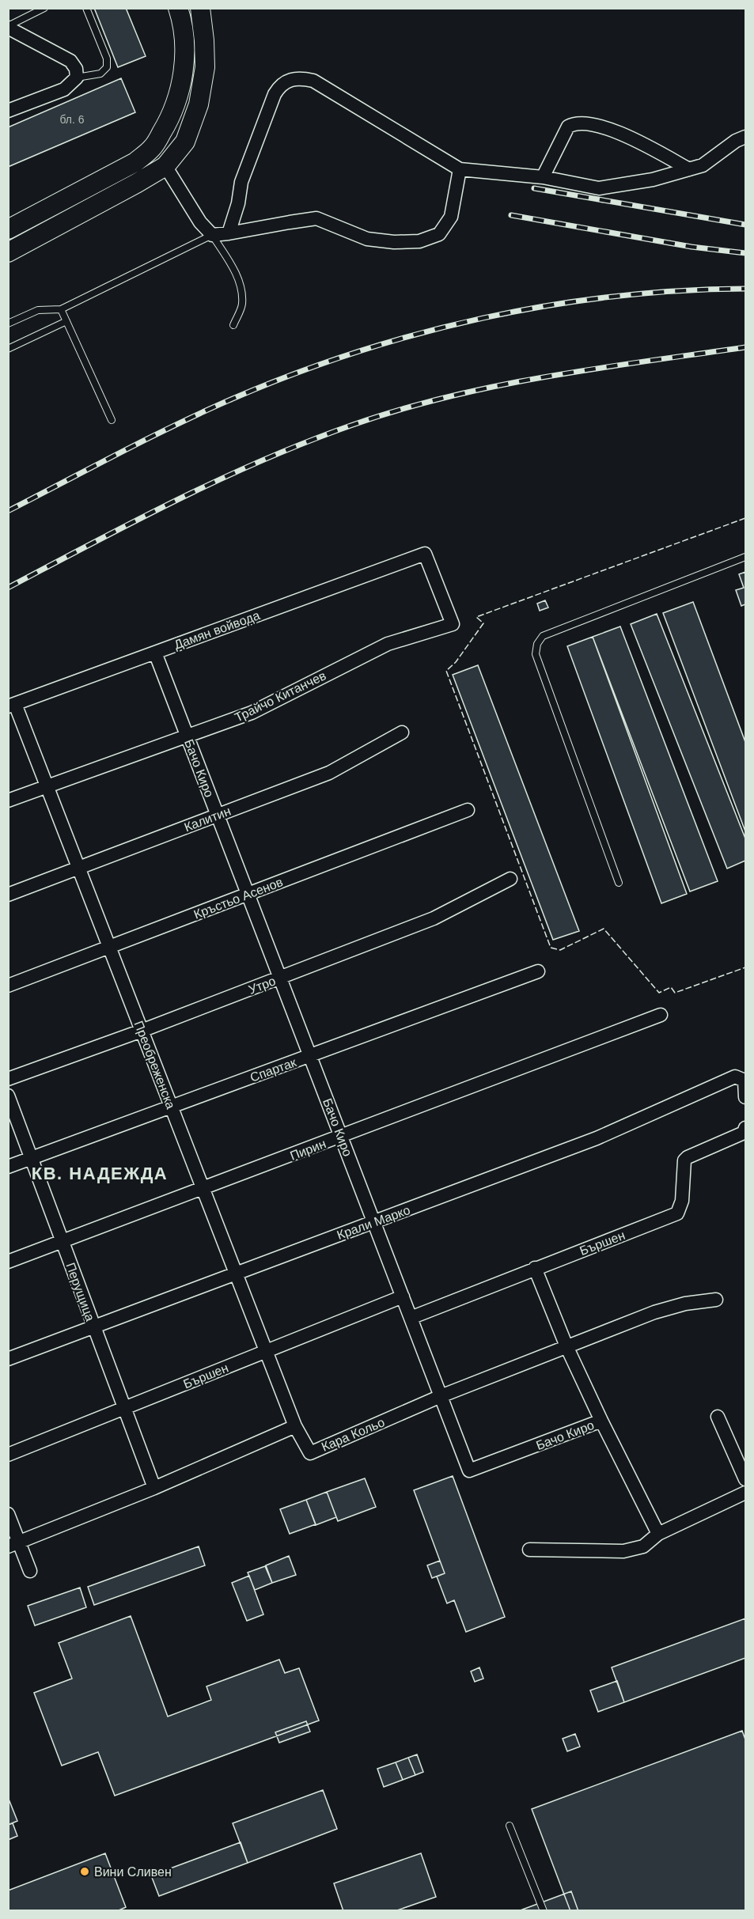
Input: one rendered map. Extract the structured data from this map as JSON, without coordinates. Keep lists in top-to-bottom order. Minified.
{"streets":{"street":["Дамян войвода","Трайчо Китанчев","Бачо Киро","Калитин","Кръстьо Асенов","Утро","Преобреженска","Спартак","Пирин","Крали Марко","Бършен","Перущица","Кара Кольо"]},"crossings":[["Дамян войвода","Трайчо Китанчев"],["Дамян войвода","Бачо Киро"],["Дамян войвода","Преобреженска"],["Трайчо Китанчев","Бачо Киро"],["Трайчо Китанчев","Преобреженска"],["Бачо Киро","Калитин"],["Бачо Киро","Кръстьо Асенов"],["Бачо Киро","Утро"],["Бачо Киро","Спартак"],["Бачо Киро","Пирин"],["Бачо Киро","Крали Марко"],["Бачо Киро","Бършен"],["Бачо Киро","Кара Кольо"],["Калитин","Преобреженска"],["Кръстьо Асенов","Преобреженска"],["Утро","Преобреженска"],["Преобреженска","Спартак"],["Преобреженска","Пирин"],["Преобреженска","Крали Марко"],["Преобреженска","Бършен"],["Преобреженска","Кара Кольо"],["Спартак","Перущица"],["Пирин","Перущица"],["Крали Марко","Перущица"],["Бършен","Перущица"]],"districts":["КВ. НАДЕЖДА"],"places":["Вини Сливен"],"house_numbers":["бл. 6"]}
